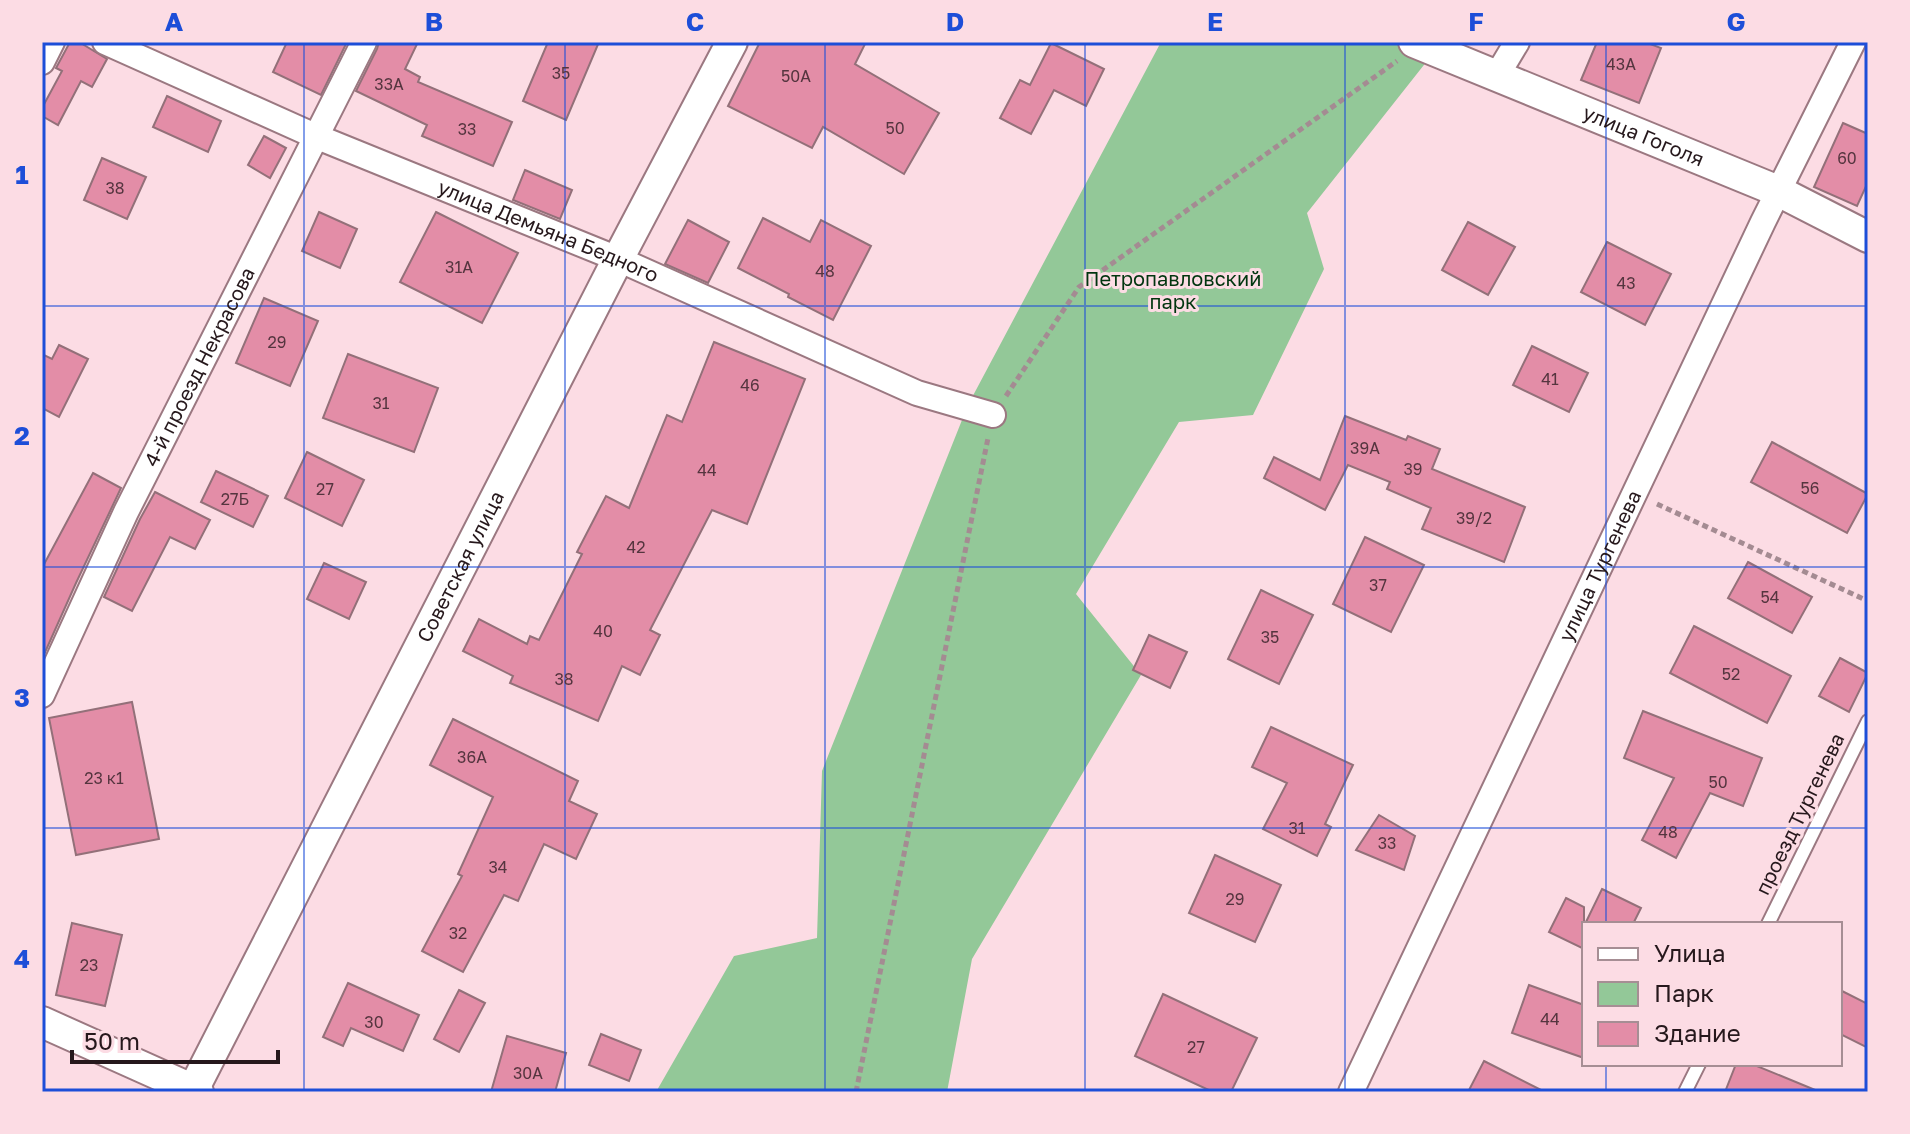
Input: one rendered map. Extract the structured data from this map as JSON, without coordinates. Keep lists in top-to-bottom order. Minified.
{"streets":{"street":["улица Гоголя","улица Демьяна Бедного","4-й проезд Некрасова","Советская улица","улица Тургенева"],"lane":["проезд Тургенева"]},"crossings":[["улица Гоголя","улица Тургенева"],["улица Демьяна Бедного","4-й проезд Некрасова"],["улица Демьяна Бедного","Советская улица"]],"parks":["Петропавловский парк"],"house_numbers":["43А","35","50А","33А","50","33","60","38","31А","48","43","29","41","46","31","39А","39","44","56","27","27Б","39/2","42","37","54","40","35","52","38","36А","23 к1","50","31","48","33","34","29","32","23","44","30","27","30А"],"legend":["Улица","Парк","Здание"],"scale_bar":"50 m","grid":{"columns":["A","B","C","D","E","F","G"],"rows":["1","2","3","4"]}}
